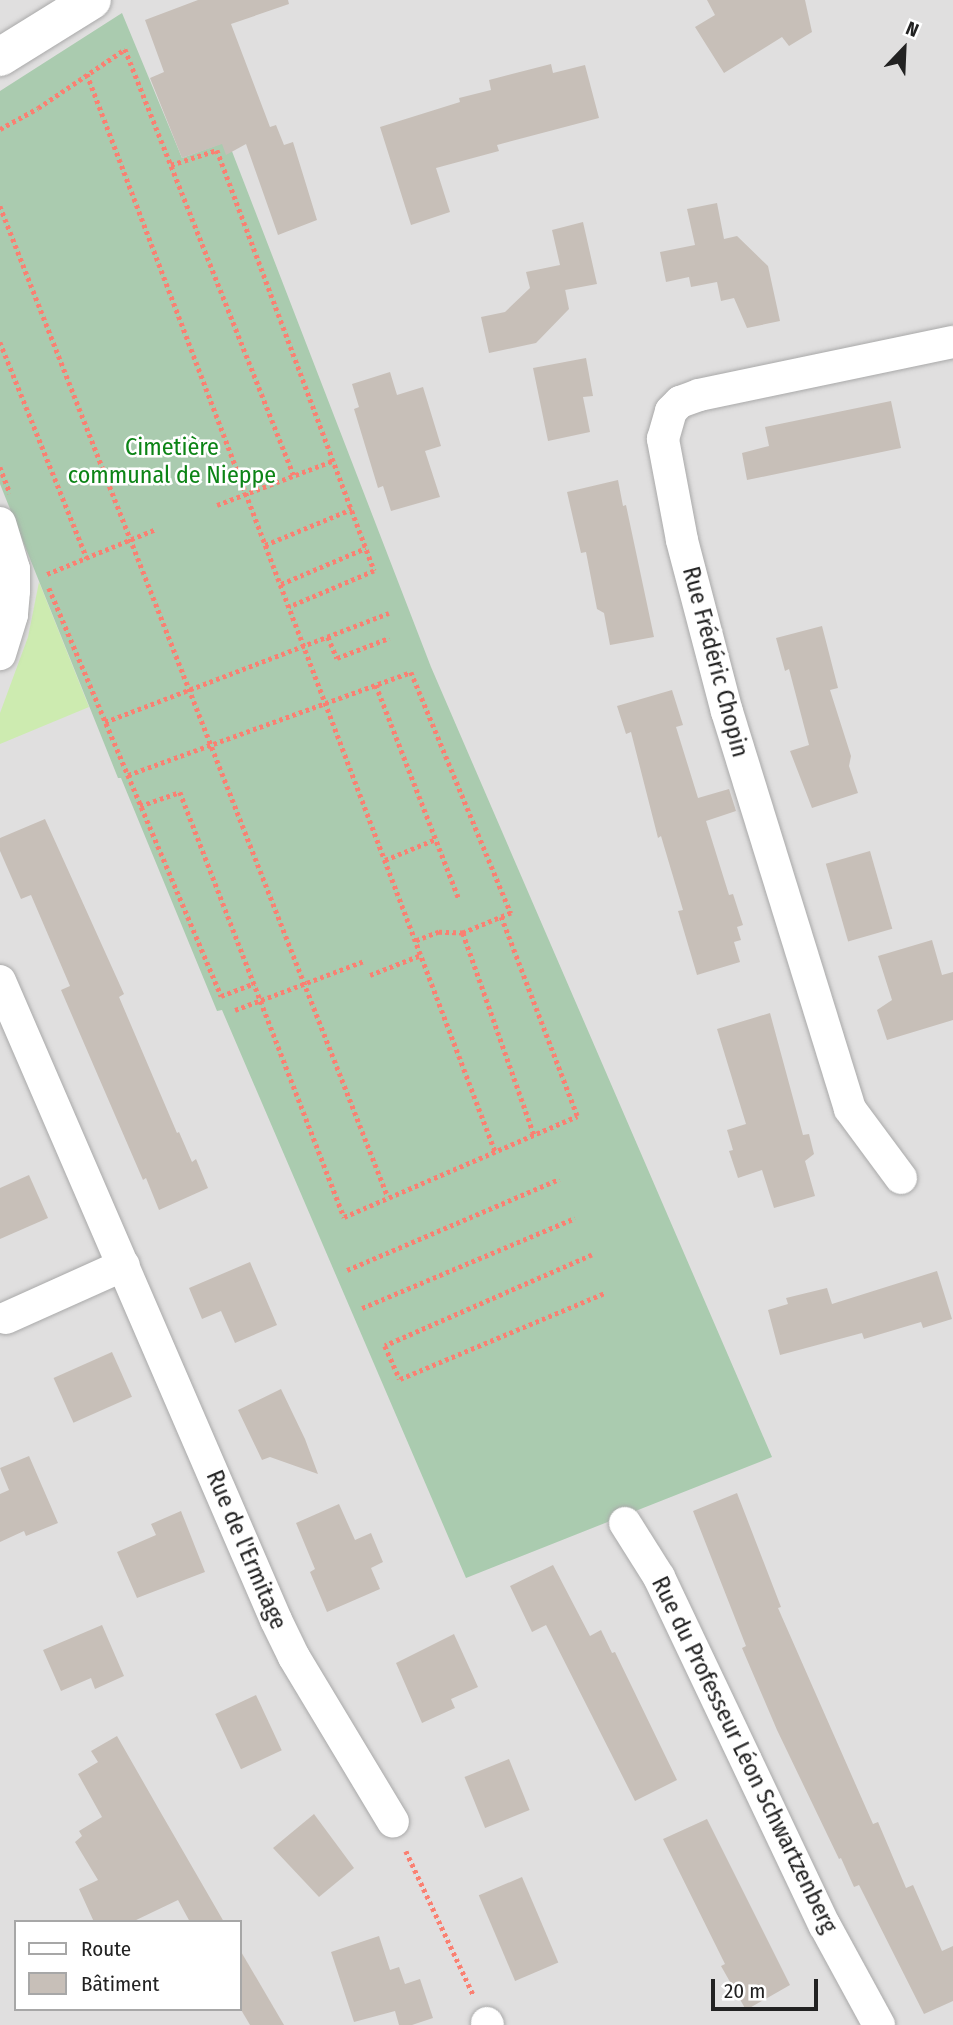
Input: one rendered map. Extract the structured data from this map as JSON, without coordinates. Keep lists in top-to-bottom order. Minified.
{"streets":{"street":["Rue Frédéric Chopin","Rue de l'Ermitage","Rue du Professeur Léon Schwartzenberg"]},"parks":["Cimetière communal de Nieppe"],"legend":["Route","Bâtiment"],"scale_bar":"20 m","north":"top right"}
